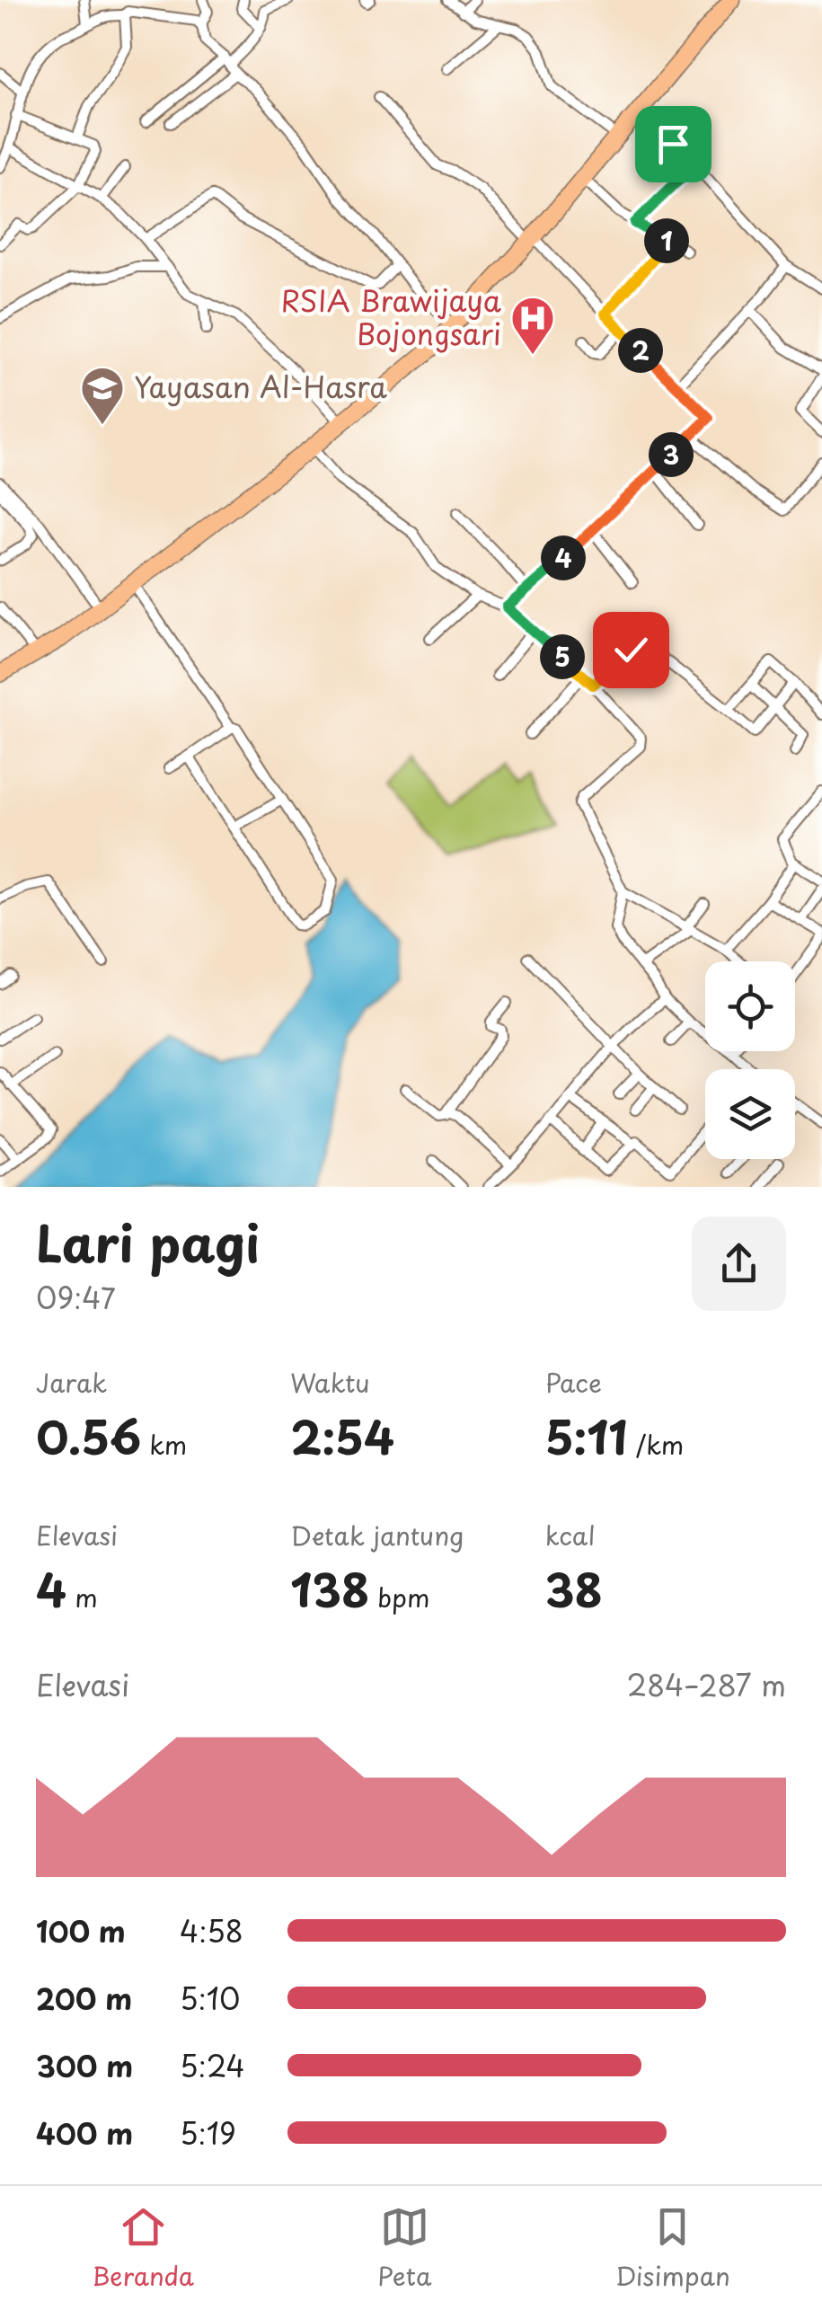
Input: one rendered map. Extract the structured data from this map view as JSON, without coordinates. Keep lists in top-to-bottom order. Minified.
{"places":{"hospital":["RSIA Brawijaya Bojongsari"],"school or university":["Yayasan Al-Hasra"]},"page":{"pins":["1","2","3","4","5"],"heading":["Lari pagi","09:47"],"stats":[["Jarak","0.56 km"],["Waktu","2:54"],["Pace","5:11 /km"],["Elevasi","4 m"],["Detak jantung","138 bpm"],["kcal","38"]],"chart":["Elevasi","284–287 m"],"list":[{"name":"100 m","note":"4:58"},{"name":"200 m","note":"5:10"},{"name":"300 m","note":"5:24"},{"name":"400 m","note":"5:19"}],"tabs":["Beranda","Peta","Disimpan"]}}
